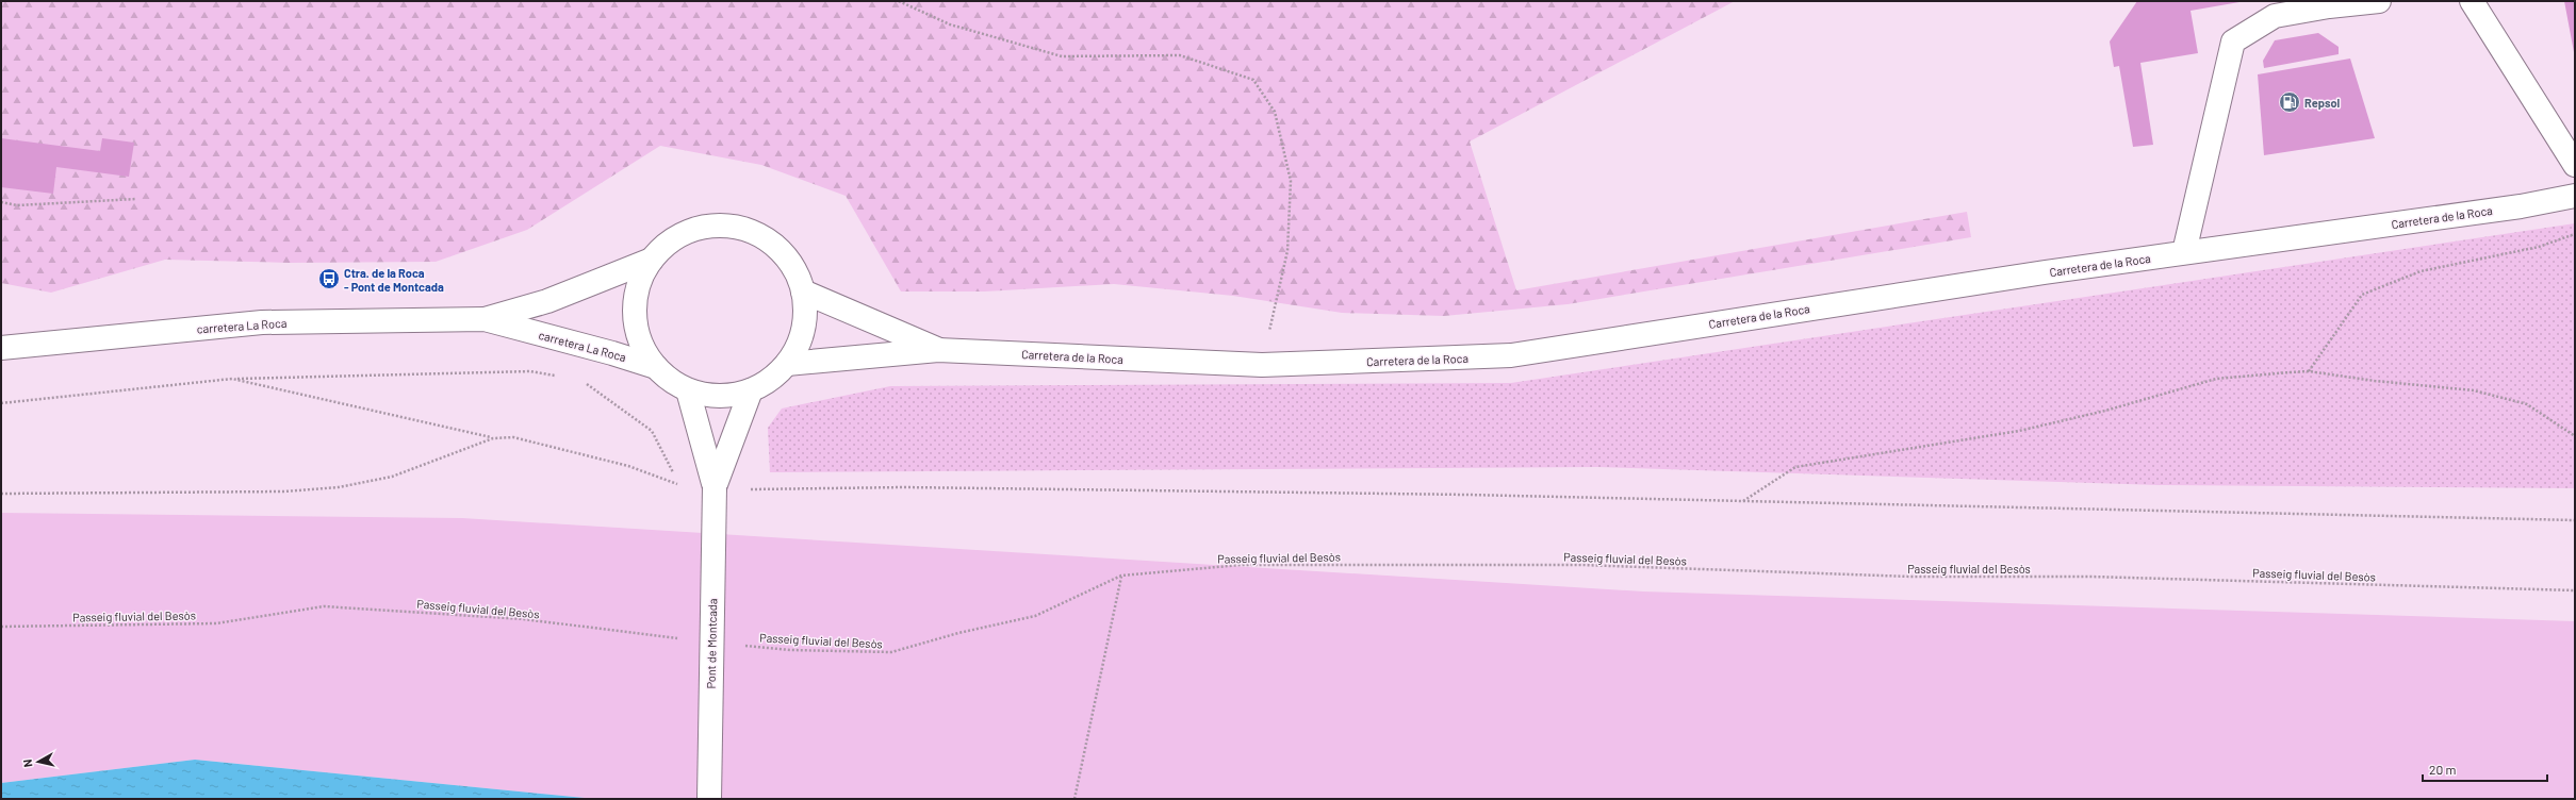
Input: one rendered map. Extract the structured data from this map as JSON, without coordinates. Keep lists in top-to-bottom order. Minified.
{"streets":{"street":["Carretera de la Roca","carretera La Roca","Pont de Montcada"],"path":["Passeig fluvial del Besòs"]},"places":{"fuel station":["Repsol"],"bus stop":["Ctra. de la Roca - Pont de Montcada"]},"scale_bar":"20 m","north":"left"}
